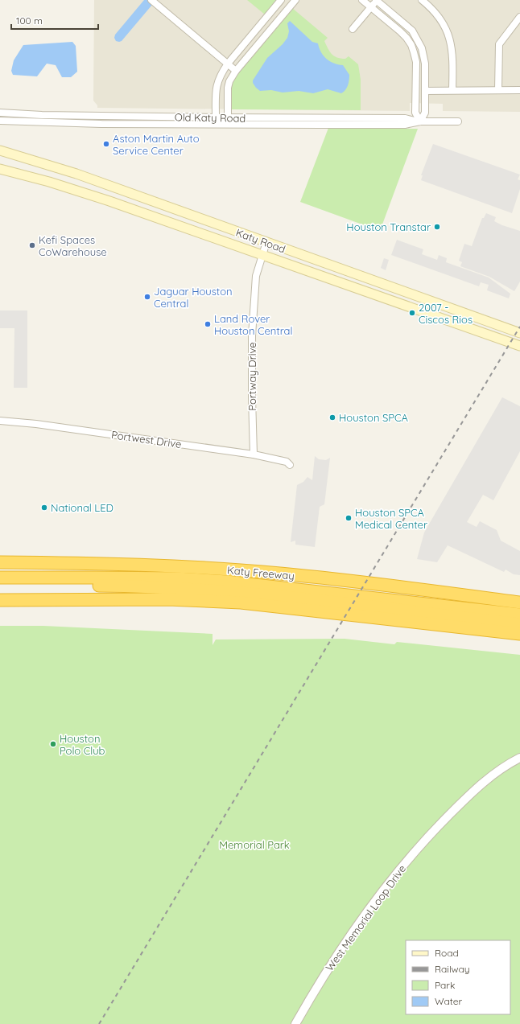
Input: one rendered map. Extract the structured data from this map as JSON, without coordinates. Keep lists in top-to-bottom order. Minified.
{"streets":{"highway":["Katy Freeway"],"main road":["Katy Road"],"street":["Old Katy Road","Portway Drive","Portwest Drive","West Memorial Loop Drive"]},"crossings":[["Katy Road","Portway Drive"],["Portway Drive","Portwest Drive"]],"parks":["Memorial Park"],"places":["Aston Martin Auto Service Center","Houston Transtar","Kefi Spaces CoWarehouse","Jaguar Houston Central","2007 - Ciscos Rios","Land Rover Houston Central","Houston SPCA","National LED","Houston SPCA Medical Center","Houston Polo Club"],"legend":["Road","Railway","Park","Water"],"scale_bar":"100 m"}
